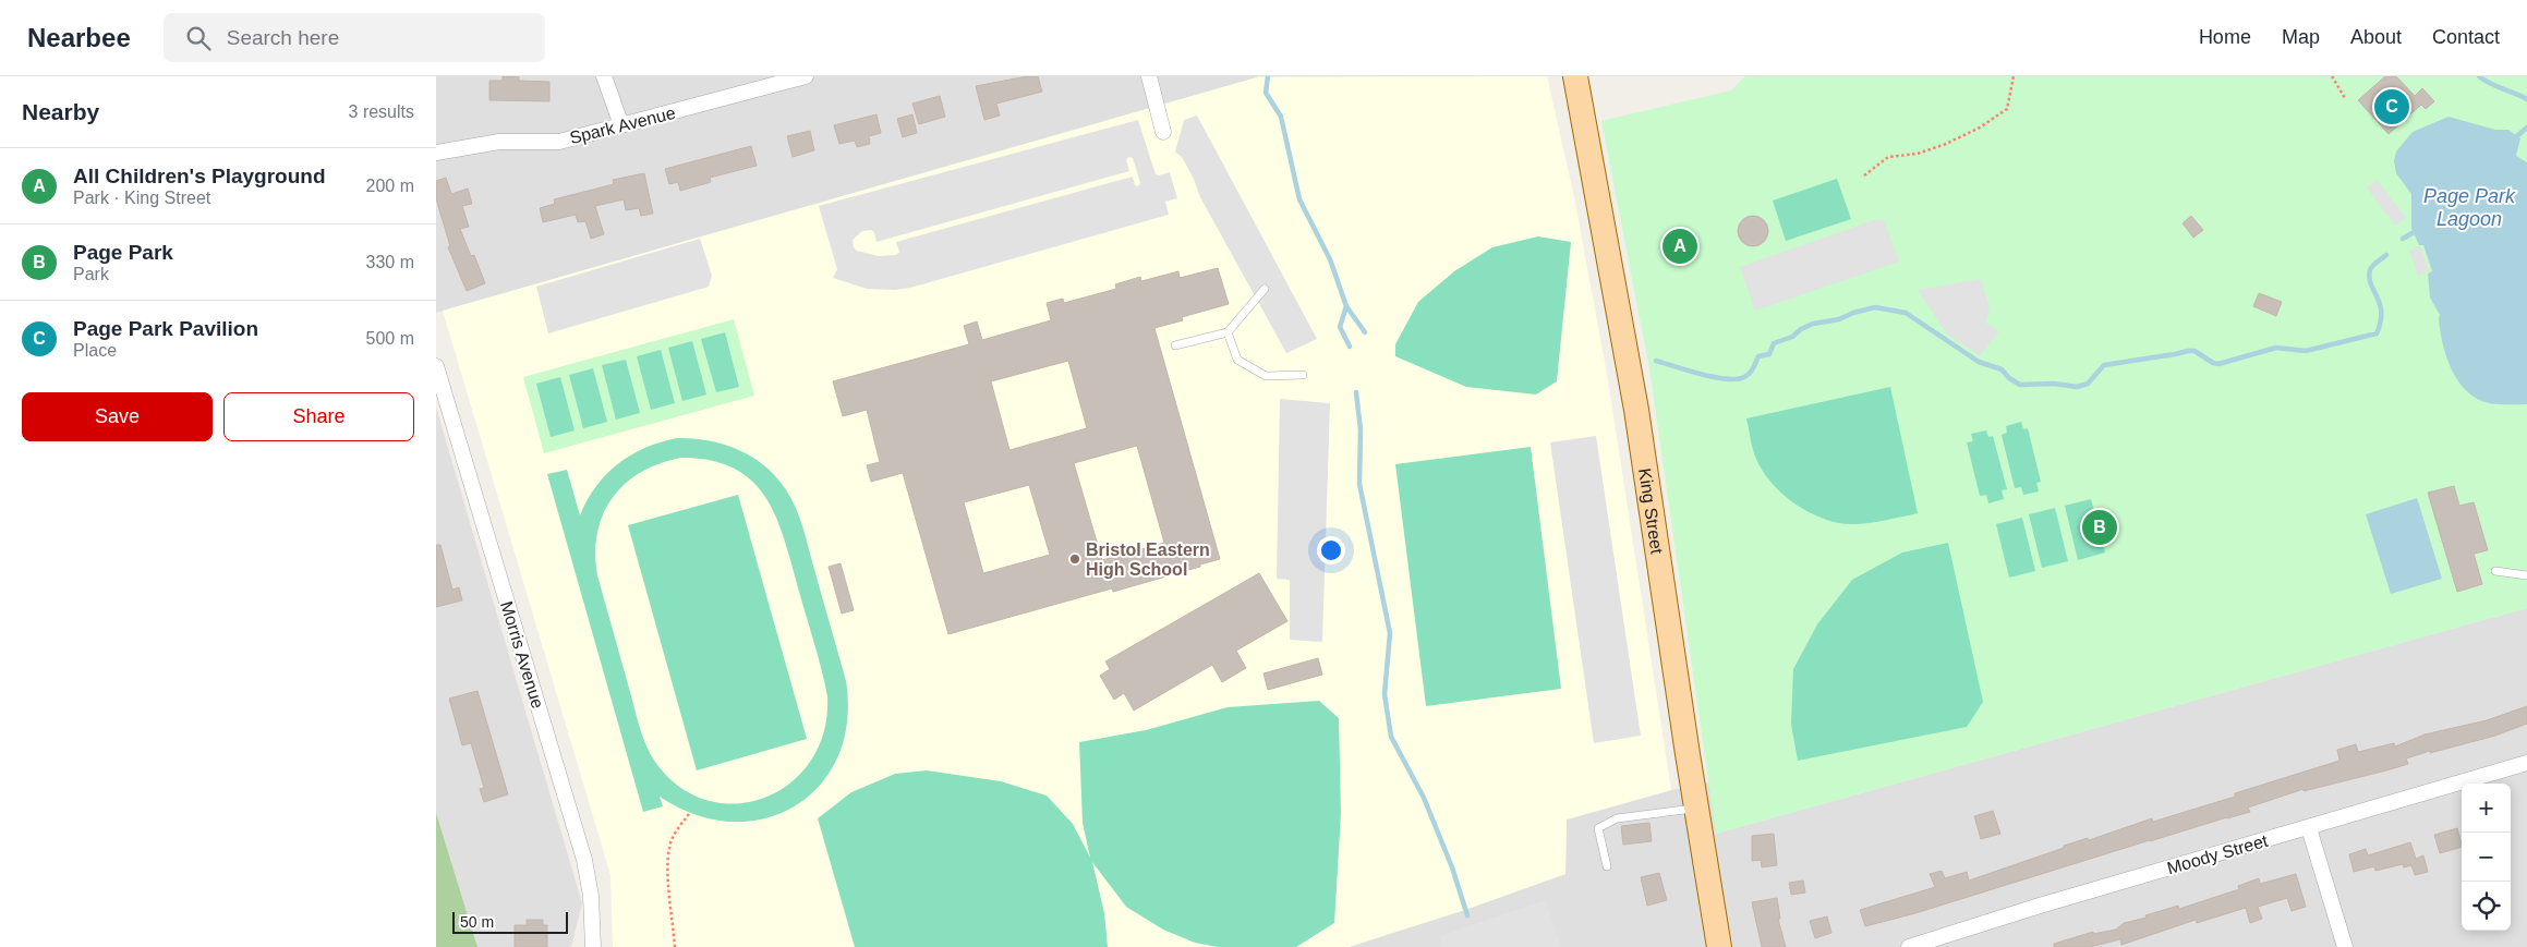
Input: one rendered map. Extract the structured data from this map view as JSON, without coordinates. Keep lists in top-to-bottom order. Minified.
{"streets":{"main road":["King Street"],"street":["Spark Avenue","Morris Avenue","Moody Street"]},"water":["Page Park Lagoon"],"places":["Bristol Eastern High School"],"scale_bar":"50 m","page":{"header":"Nearbee","search":"Search here","nav":["Home","Map","About","Contact"],"heading":["Nearby","3 results"],"pins":["C","A","B"],"list":[{"mark":"A","name":"All Children's Playground","note":"Park · King Street","value":"200 m"},{"mark":"B","name":"Page Park","note":"Park","value":"330 m"},{"mark":"C","name":"Page Park Pavilion","note":"Place","value":"500 m"}],"buttons":["Save","Share"],"map_buttons":["+","−"],"scale":"50 m"}}
